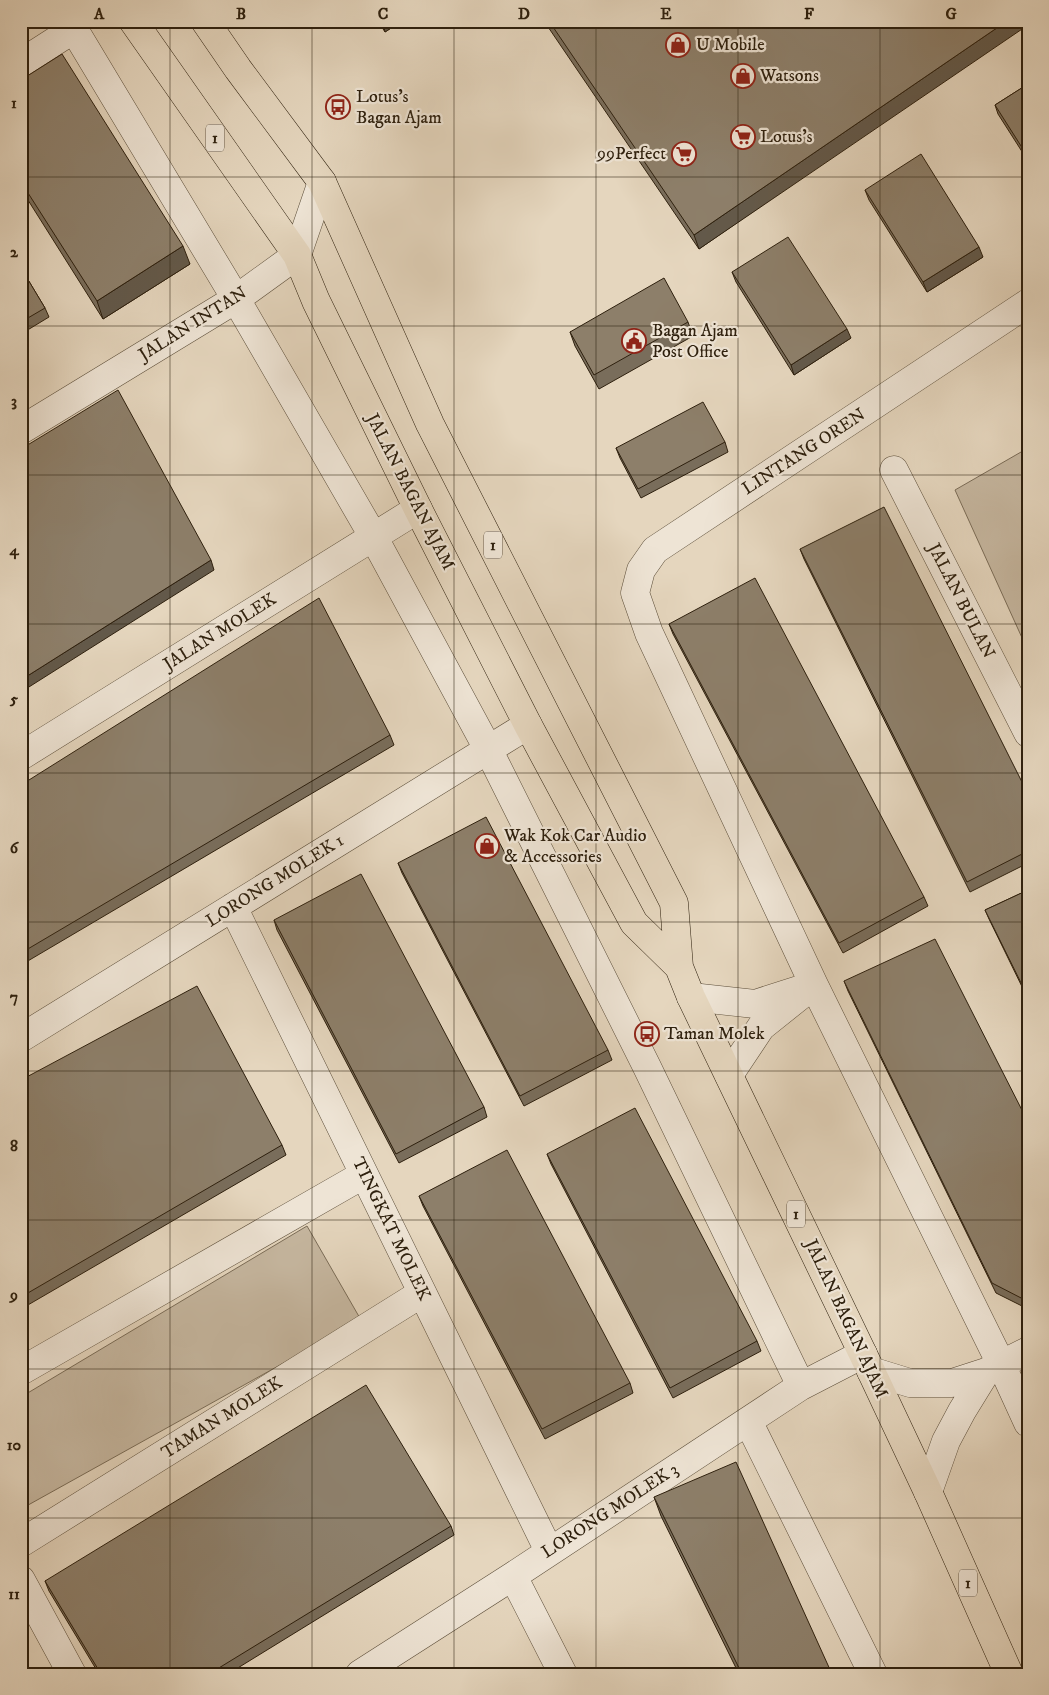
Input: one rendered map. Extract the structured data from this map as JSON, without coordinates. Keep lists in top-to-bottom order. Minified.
{"streets":{"main road":["1","JALAN BAGAN AJAM"],"street":["JALAN INTAN","LINTANG OREN","JALAN BULAN","JALAN MOLEK","LORONG MOLEK 1","TINGKAT MOLEK","TAMAN MOLEK","LORONG MOLEK 3"]},"crossings":[["JALAN INTAN","JALAN BAGAN AJAM"],["JALAN BAGAN AJAM","JALAN MOLEK"],["JALAN BAGAN AJAM","LORONG MOLEK 1"],["JALAN BAGAN AJAM","LORONG MOLEK 3"],["LORONG MOLEK 1","TINGKAT MOLEK"],["TINGKAT MOLEK","TAMAN MOLEK"],["TINGKAT MOLEK","LORONG MOLEK 3"]],"places":{"shop":["U Mobile","Watsons","Wak Kok Car Audio & Accessories"],"bus stop":["Lotus's Bagan Ajam","Taman Molek"],"supermarket":["Lotus's","99Perfect"],"public building":["Bagan Ajam Post Office"]},"grid":{"columns":["A","B","C","D","E","F","G"],"rows":["1","2","3","4","5","6","7","8","9","10","11"]}}
